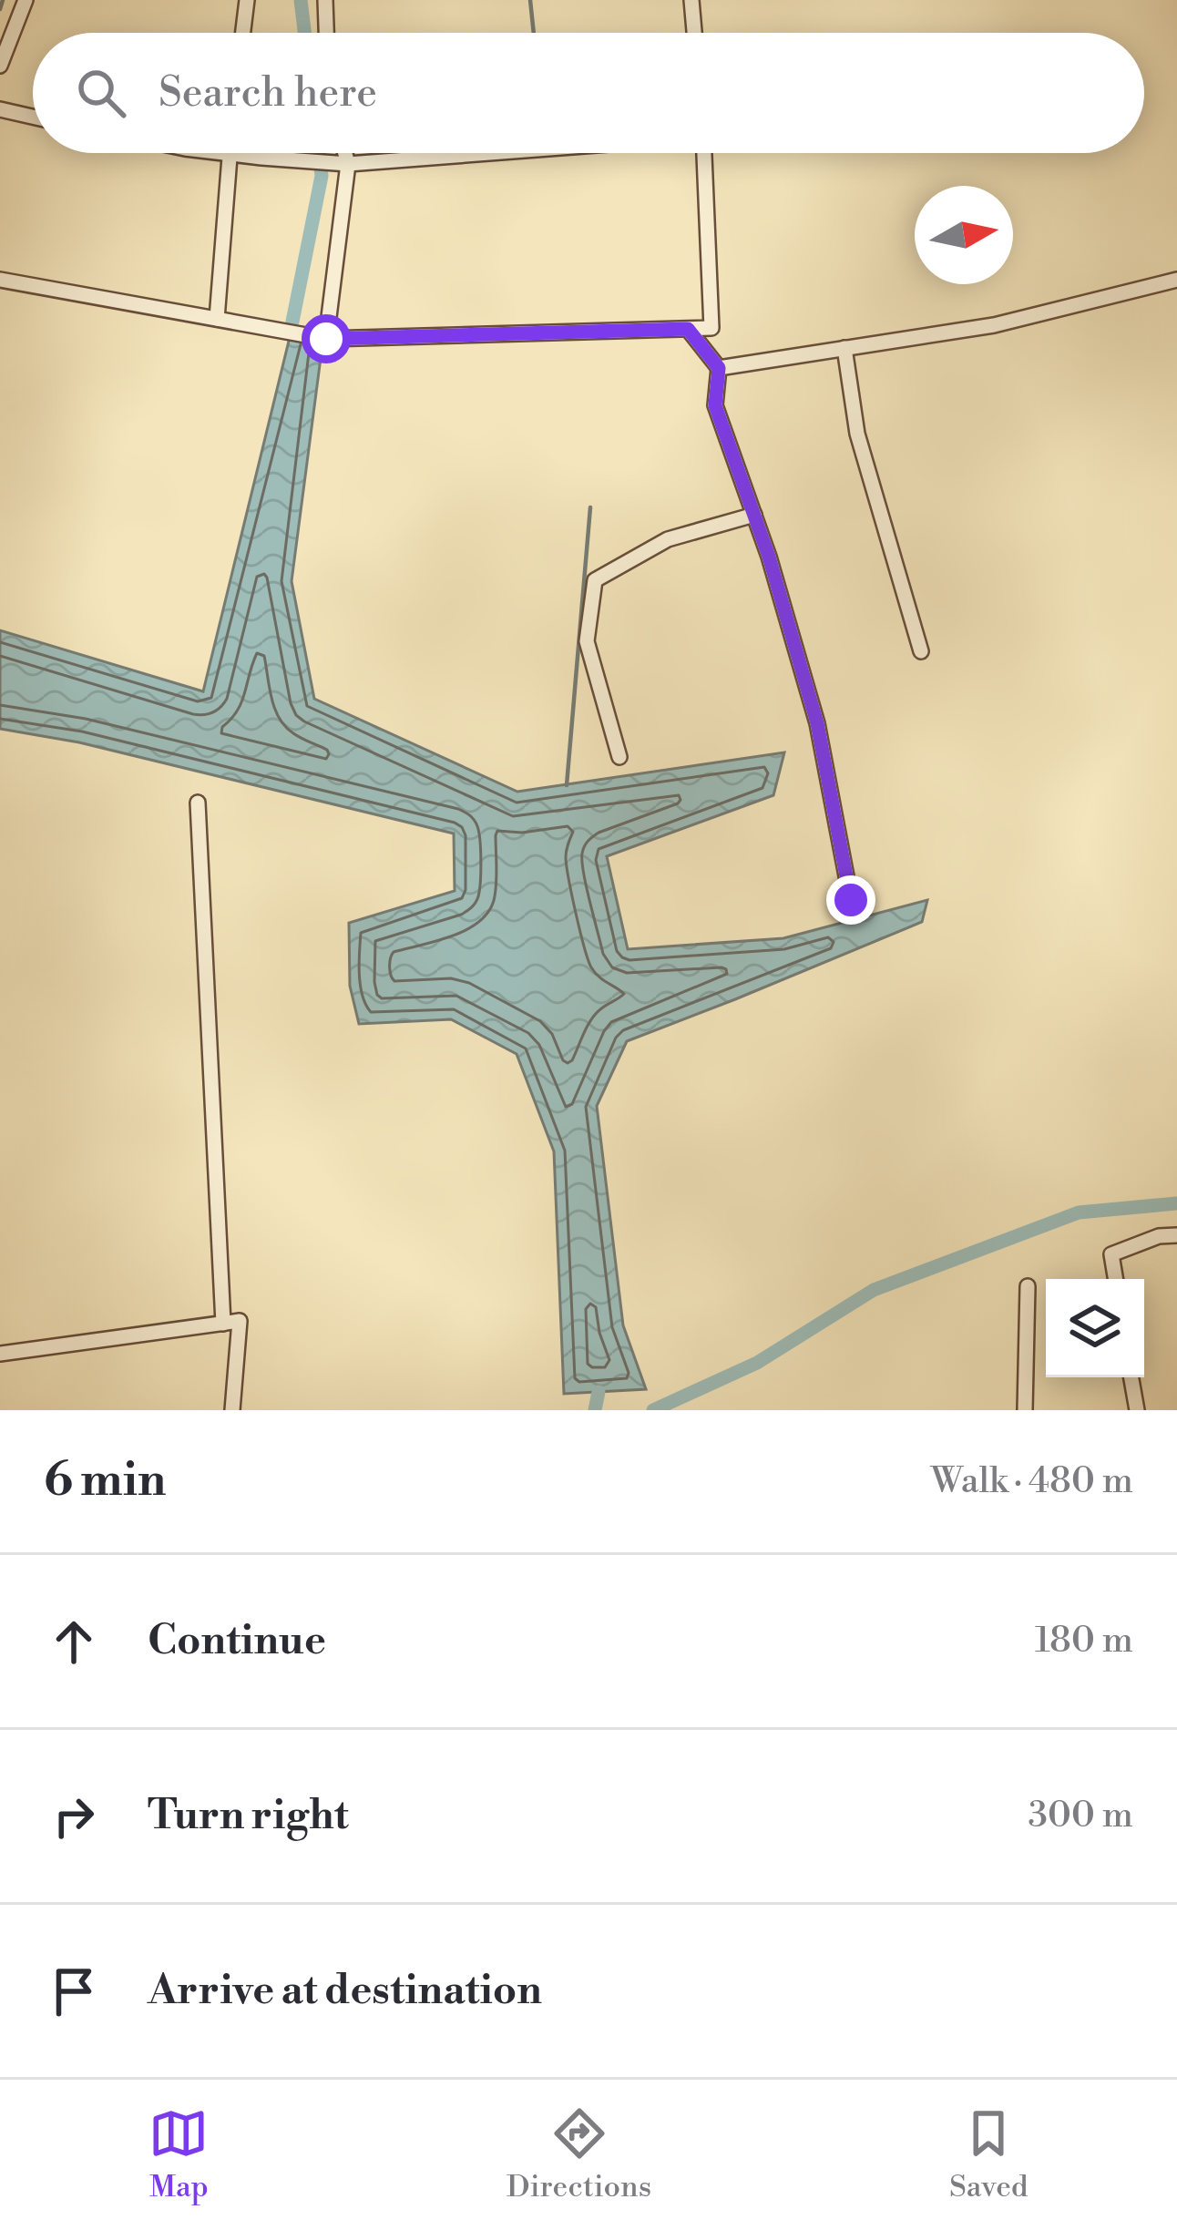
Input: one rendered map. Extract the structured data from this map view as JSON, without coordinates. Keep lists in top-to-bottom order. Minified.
{"north":"right","page":{"search":"Search here","heading":["6 min","Walk · 480 m"],"list":[["Continue","180 m"],["Turn right","300 m"],"Arrive at destination"],"nav":["Map","Directions","Saved"]}}
